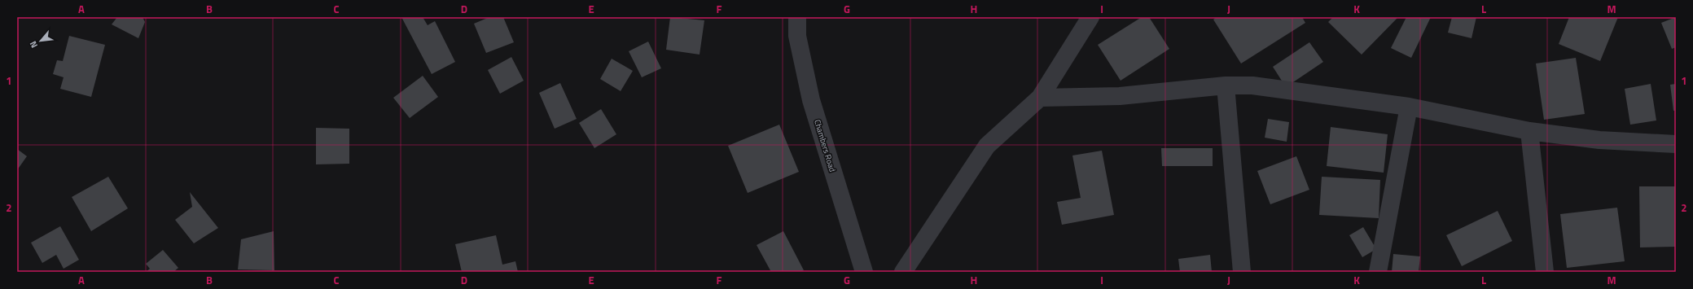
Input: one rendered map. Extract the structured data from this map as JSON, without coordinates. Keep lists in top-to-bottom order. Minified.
{"streets":{"street":["Chambers Road"]},"north":"bottom left","grid":{"columns":["A","B","C","D","E","F","G","H","I","J","K","L","M"],"rows":["1","2"]}}
